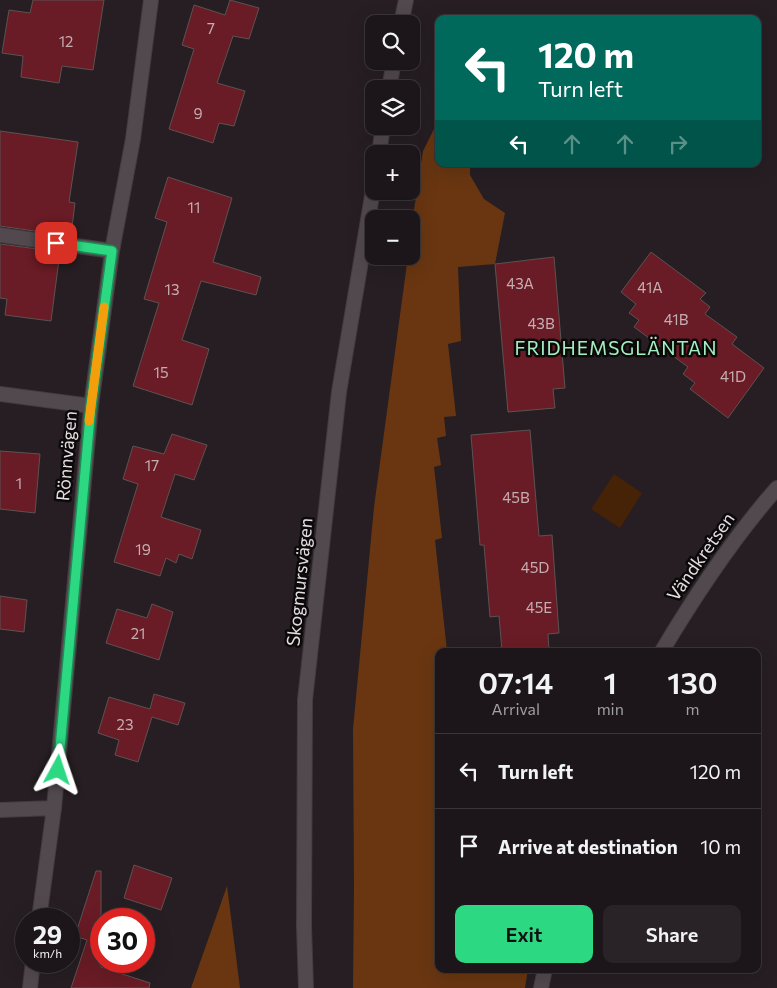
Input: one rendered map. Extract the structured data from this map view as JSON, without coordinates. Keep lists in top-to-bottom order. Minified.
{"streets":{"street":["Rönnvägen","Vändkretsen","Skogmursvägen"]},"districts":["FRIDHEMSGLÄNTAN"],"house_numbers":["7","12","9","11","43A","41A","13","41B","43B","15","41D","17","1","45B","19","45D","45E","21","23"],"page":{"map_buttons":["+","−"],"turn":["120 m","Turn left"],"eta":["07:14","Arrival","1","min","130","m"],"list":[{"name":"Turn left","value":"120 m"},{"name":"Arrive at destination","value":"10 m"}],"buttons":["Exit","Share"],"speed":"29 km/h","limit":"30"}}
